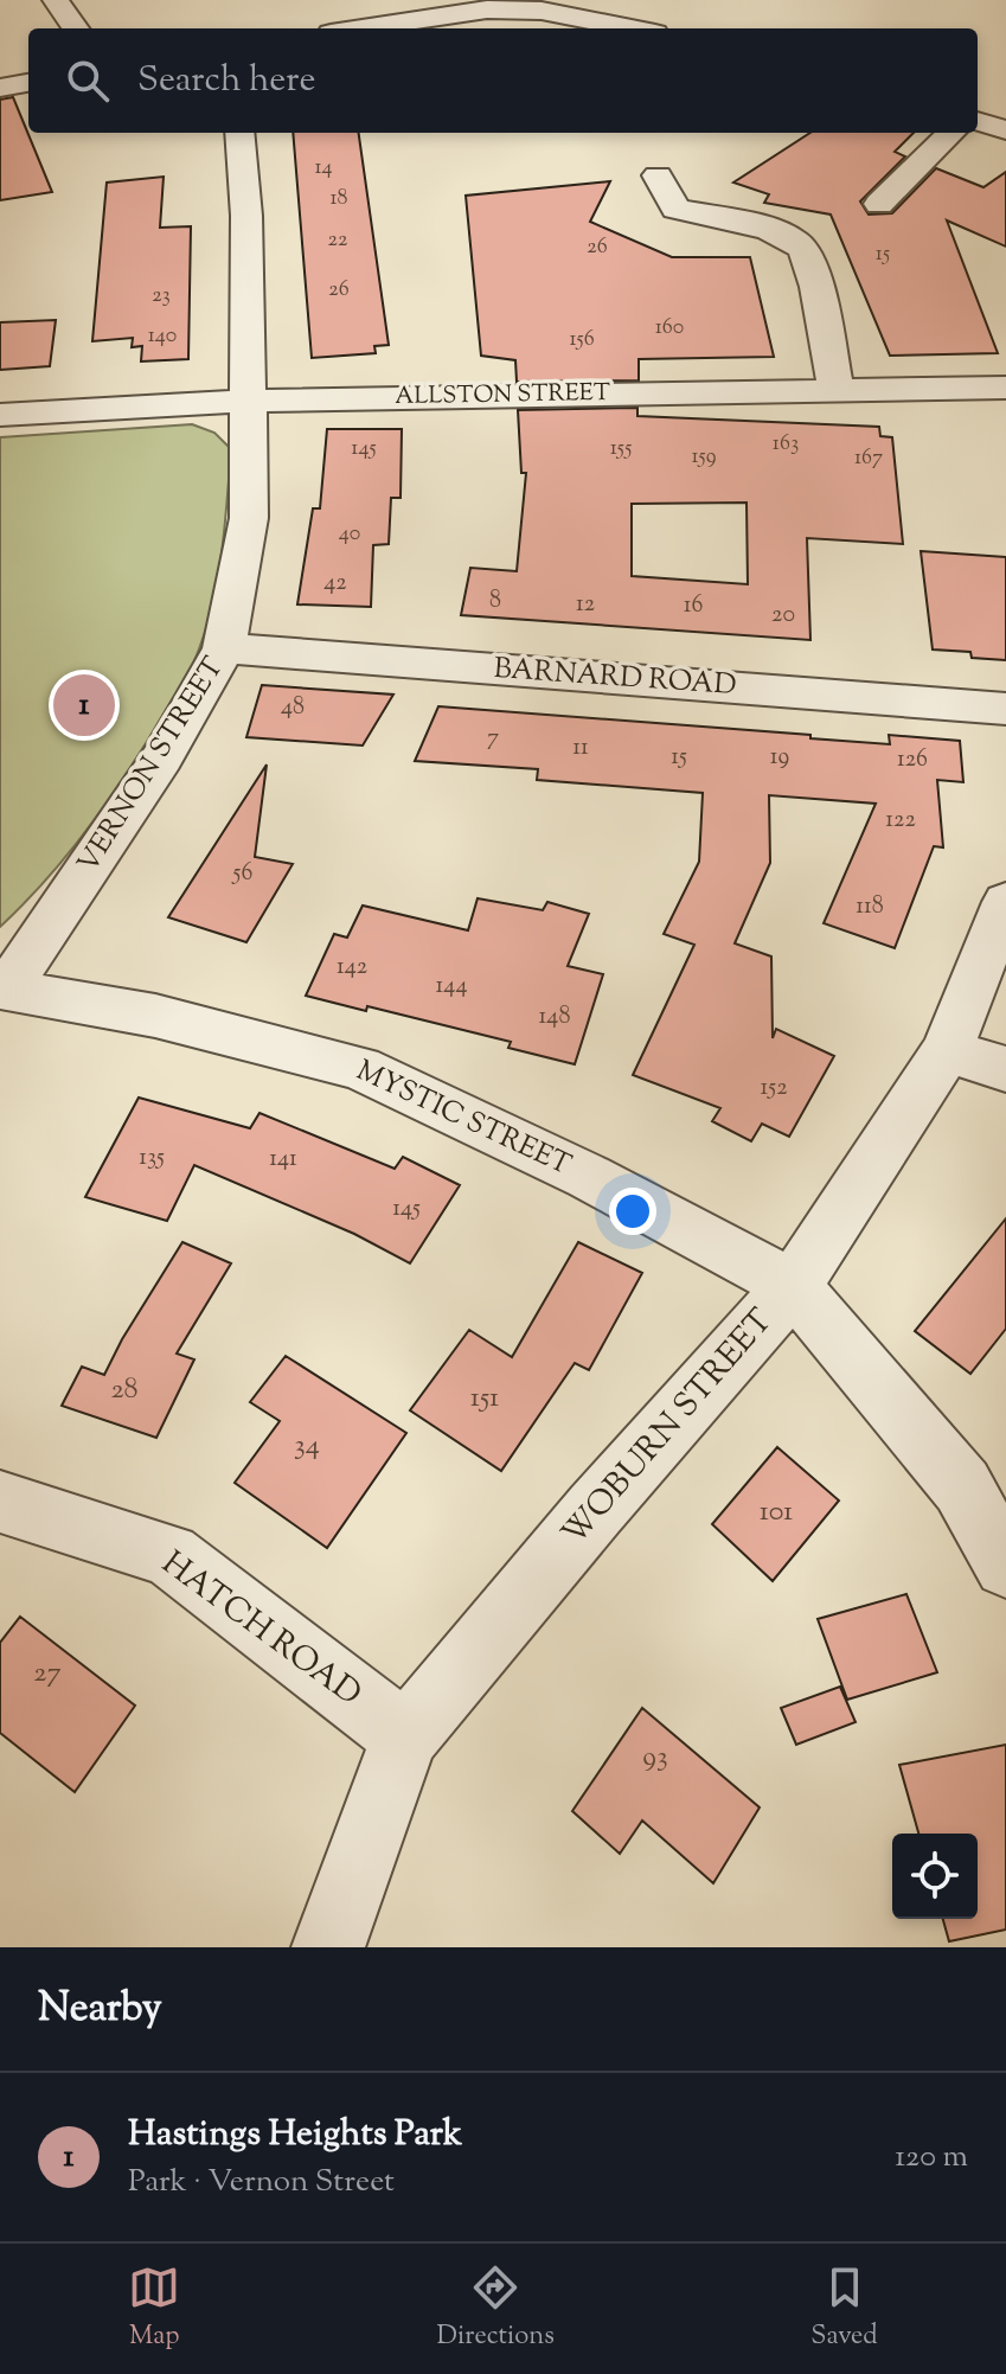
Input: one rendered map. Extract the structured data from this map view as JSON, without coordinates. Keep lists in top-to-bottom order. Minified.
{"streets":{"street":["ALLSTON STREET","BARNARD ROAD","VERNON STREET","MYSTIC STREET","WOBURN STREET","HATCH ROAD"]},"crossings":[["ALLSTON STREET","VERNON STREET"],["BARNARD ROAD","VERNON STREET"],["VERNON STREET","MYSTIC STREET"],["MYSTIC STREET","WOBURN STREET"],["WOBURN STREET","HATCH ROAD"]],"house_numbers":["14","18","22","26","15","26","23","160","140","156","163","145","155","159","167","40","42","8","12","16","20","48","7","11","15","19","126","122","56","118","142","144","148","152","135","141","145","28","151","34","101","27","93"],"page":{"search":"Search here","pins":"1","heading":"Nearby","list":[{"mark":"1","name":"Hastings Heights Park","note":"Park · Vernon Street","value":"120 m"}],"nav":["Map","Directions","Saved"]}}
